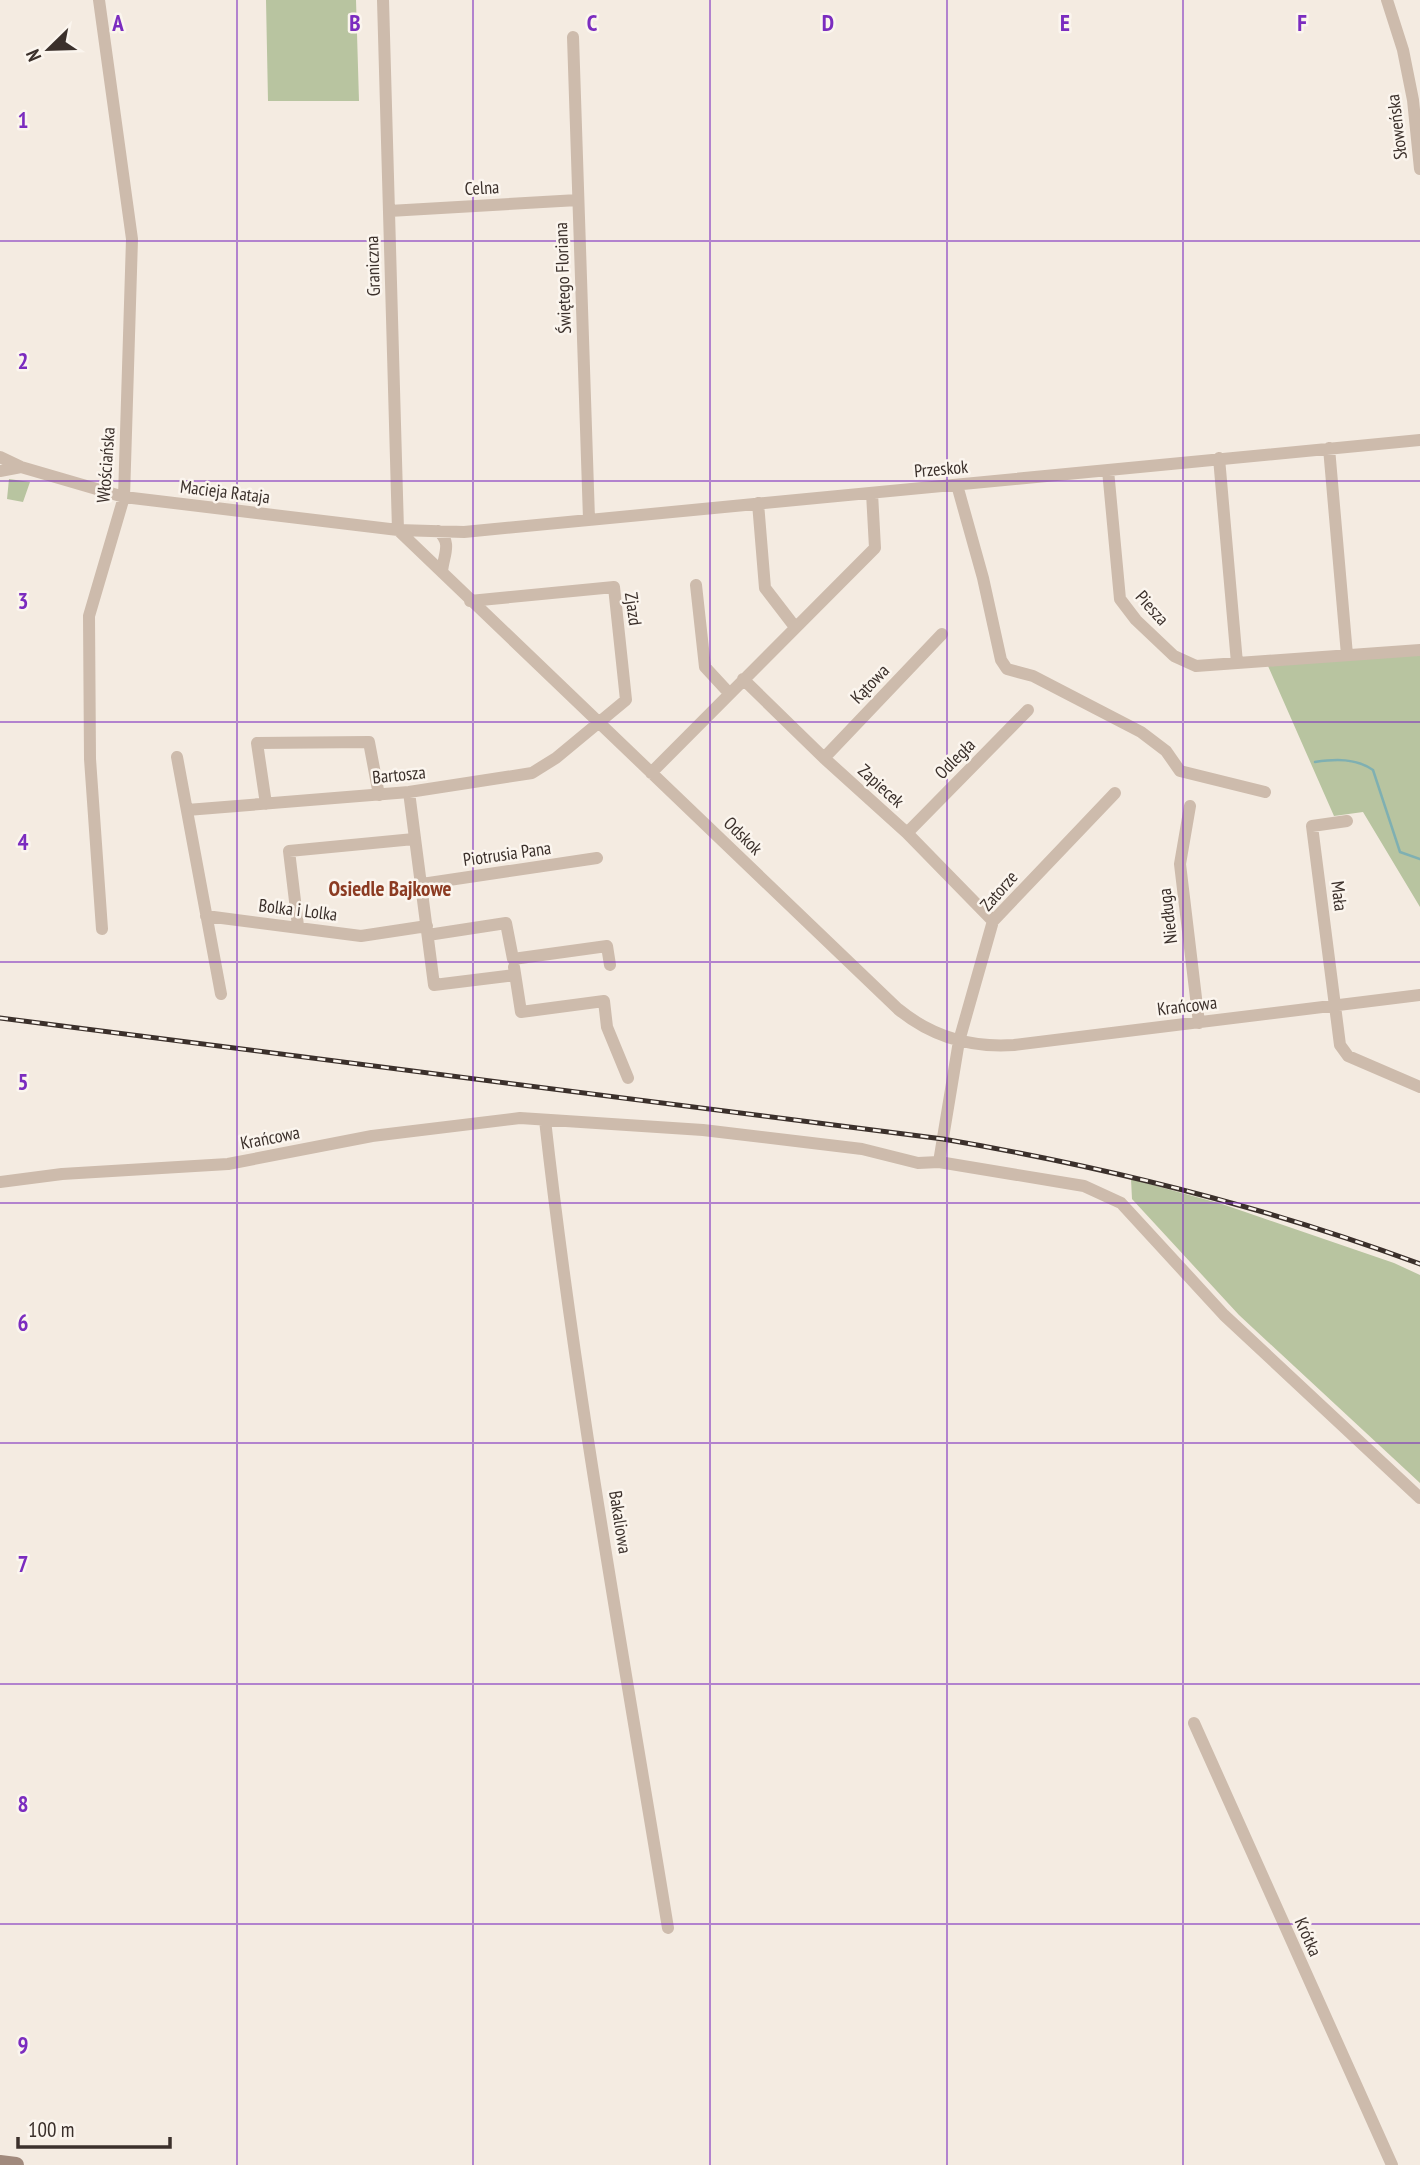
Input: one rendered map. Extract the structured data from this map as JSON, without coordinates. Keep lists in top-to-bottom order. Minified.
{"streets":{"street":["Słoweńska","Celna","Graniczna","Świętego Floriana","Włościańska","Przeskok","Macieja Rataja","Piesza","Zjazd","Kątowa","Odległa","Bartosza","Zapiecek","Odskok","Piotrusia Pana","Zatorze","Mała","Bolka i Lolka","Niedługa","Krańcowa","Bakaliowa","Krótka"]},"crossings":[["Celna","Graniczna"],["Celna","Świętego Floriana"],["Graniczna","Macieja Rataja"],["Świętego Floriana","Przeskok"],["Włościańska","Macieja Rataja"],["Przeskok","Macieja Rataja"],["Przeskok","Piesza"],["Przeskok","Odskok"],["Macieja Rataja","Odskok"],["Zjazd","Bartosza"],["Zjazd","Odskok"],["Kątowa","Zapiecek"],["Odległa","Zapiecek"],["Bartosza","Odskok"],["Zapiecek","Zatorze"],["Odskok","Zatorze"],["Odskok","Krańcowa"],["Zatorze","Krańcowa"],["Mała","Krańcowa"],["Niedługa","Krańcowa"],["Krańcowa","Bakaliowa"]],"districts":["Osiedle Bajkowe"],"scale_bar":"100 m","north":"bottom left","grid":{"columns":["A","B","C","D","E","F"],"rows":["1","2","3","4","5","6","7","8","9"]}}
